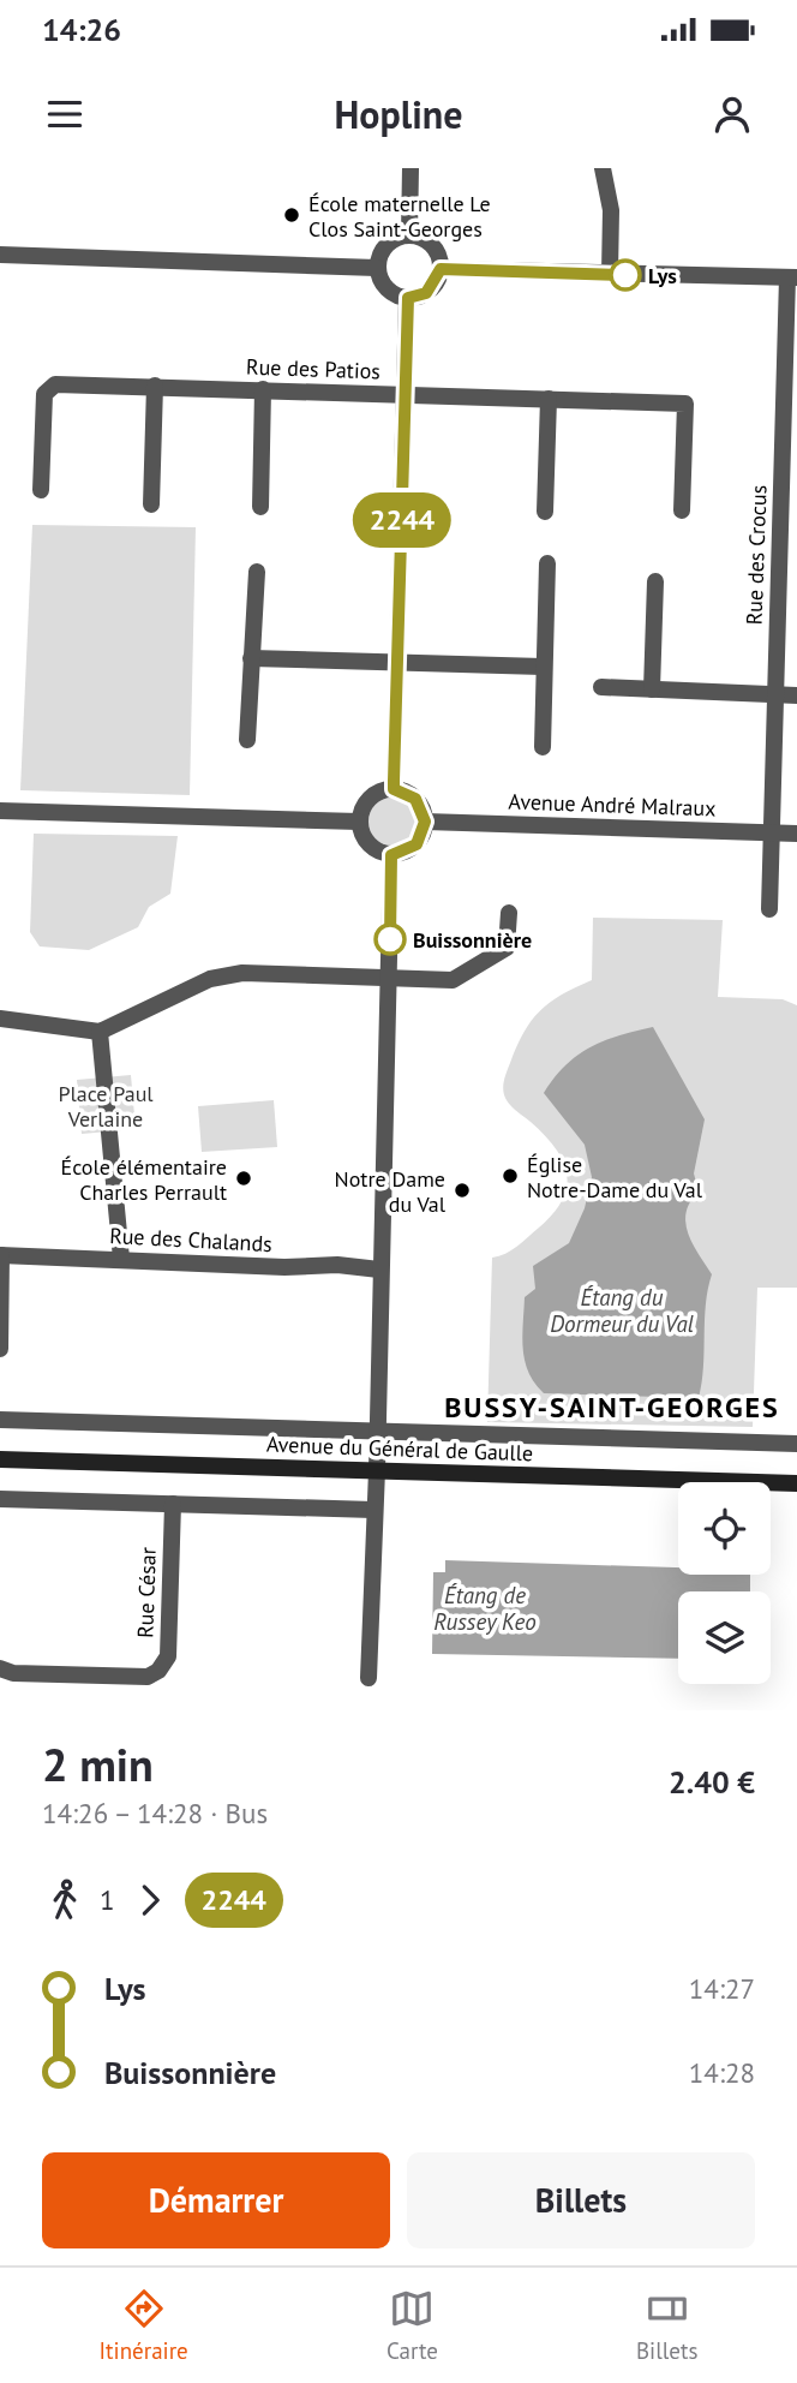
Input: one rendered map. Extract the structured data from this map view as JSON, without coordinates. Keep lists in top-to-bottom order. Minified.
{"streets":{"main road":["Avenue du Général de Gaulle"],"street":["Rue des Patios","Rue des Crocus","Avenue André Malraux","Rue des Chalands","Rue César"]},"crossings":[["Rue des Crocus","Avenue André Malraux"]],"districts":["BUSSY-SAINT-GEORGES"],"water":["Étang du Dormeur du Val","Étang de Russey Keo"],"parks":["Place Paul Verlaine"],"places":["École maternelle Le Clos Saint-Georges","Lys","Buissonnière","Église Notre-Dame du Val","École élémentaire Charles Perrault","Notre Dame du Val"],"lines":["bus line 2244"],"page":{"status":"14:26","header":"Hopline","on_map":"2244","heading":["2 min","14:26 – 14:28 · Bus","2.40 €"],"legs":["1","2244"],"list":[{"name":"Lys","value":"14:27"},{"name":"Buissonnière","value":"14:28"}],"buttons":["Démarrer","Billets"],"tabs":["Itinéraire","Carte","Billets"]}}
